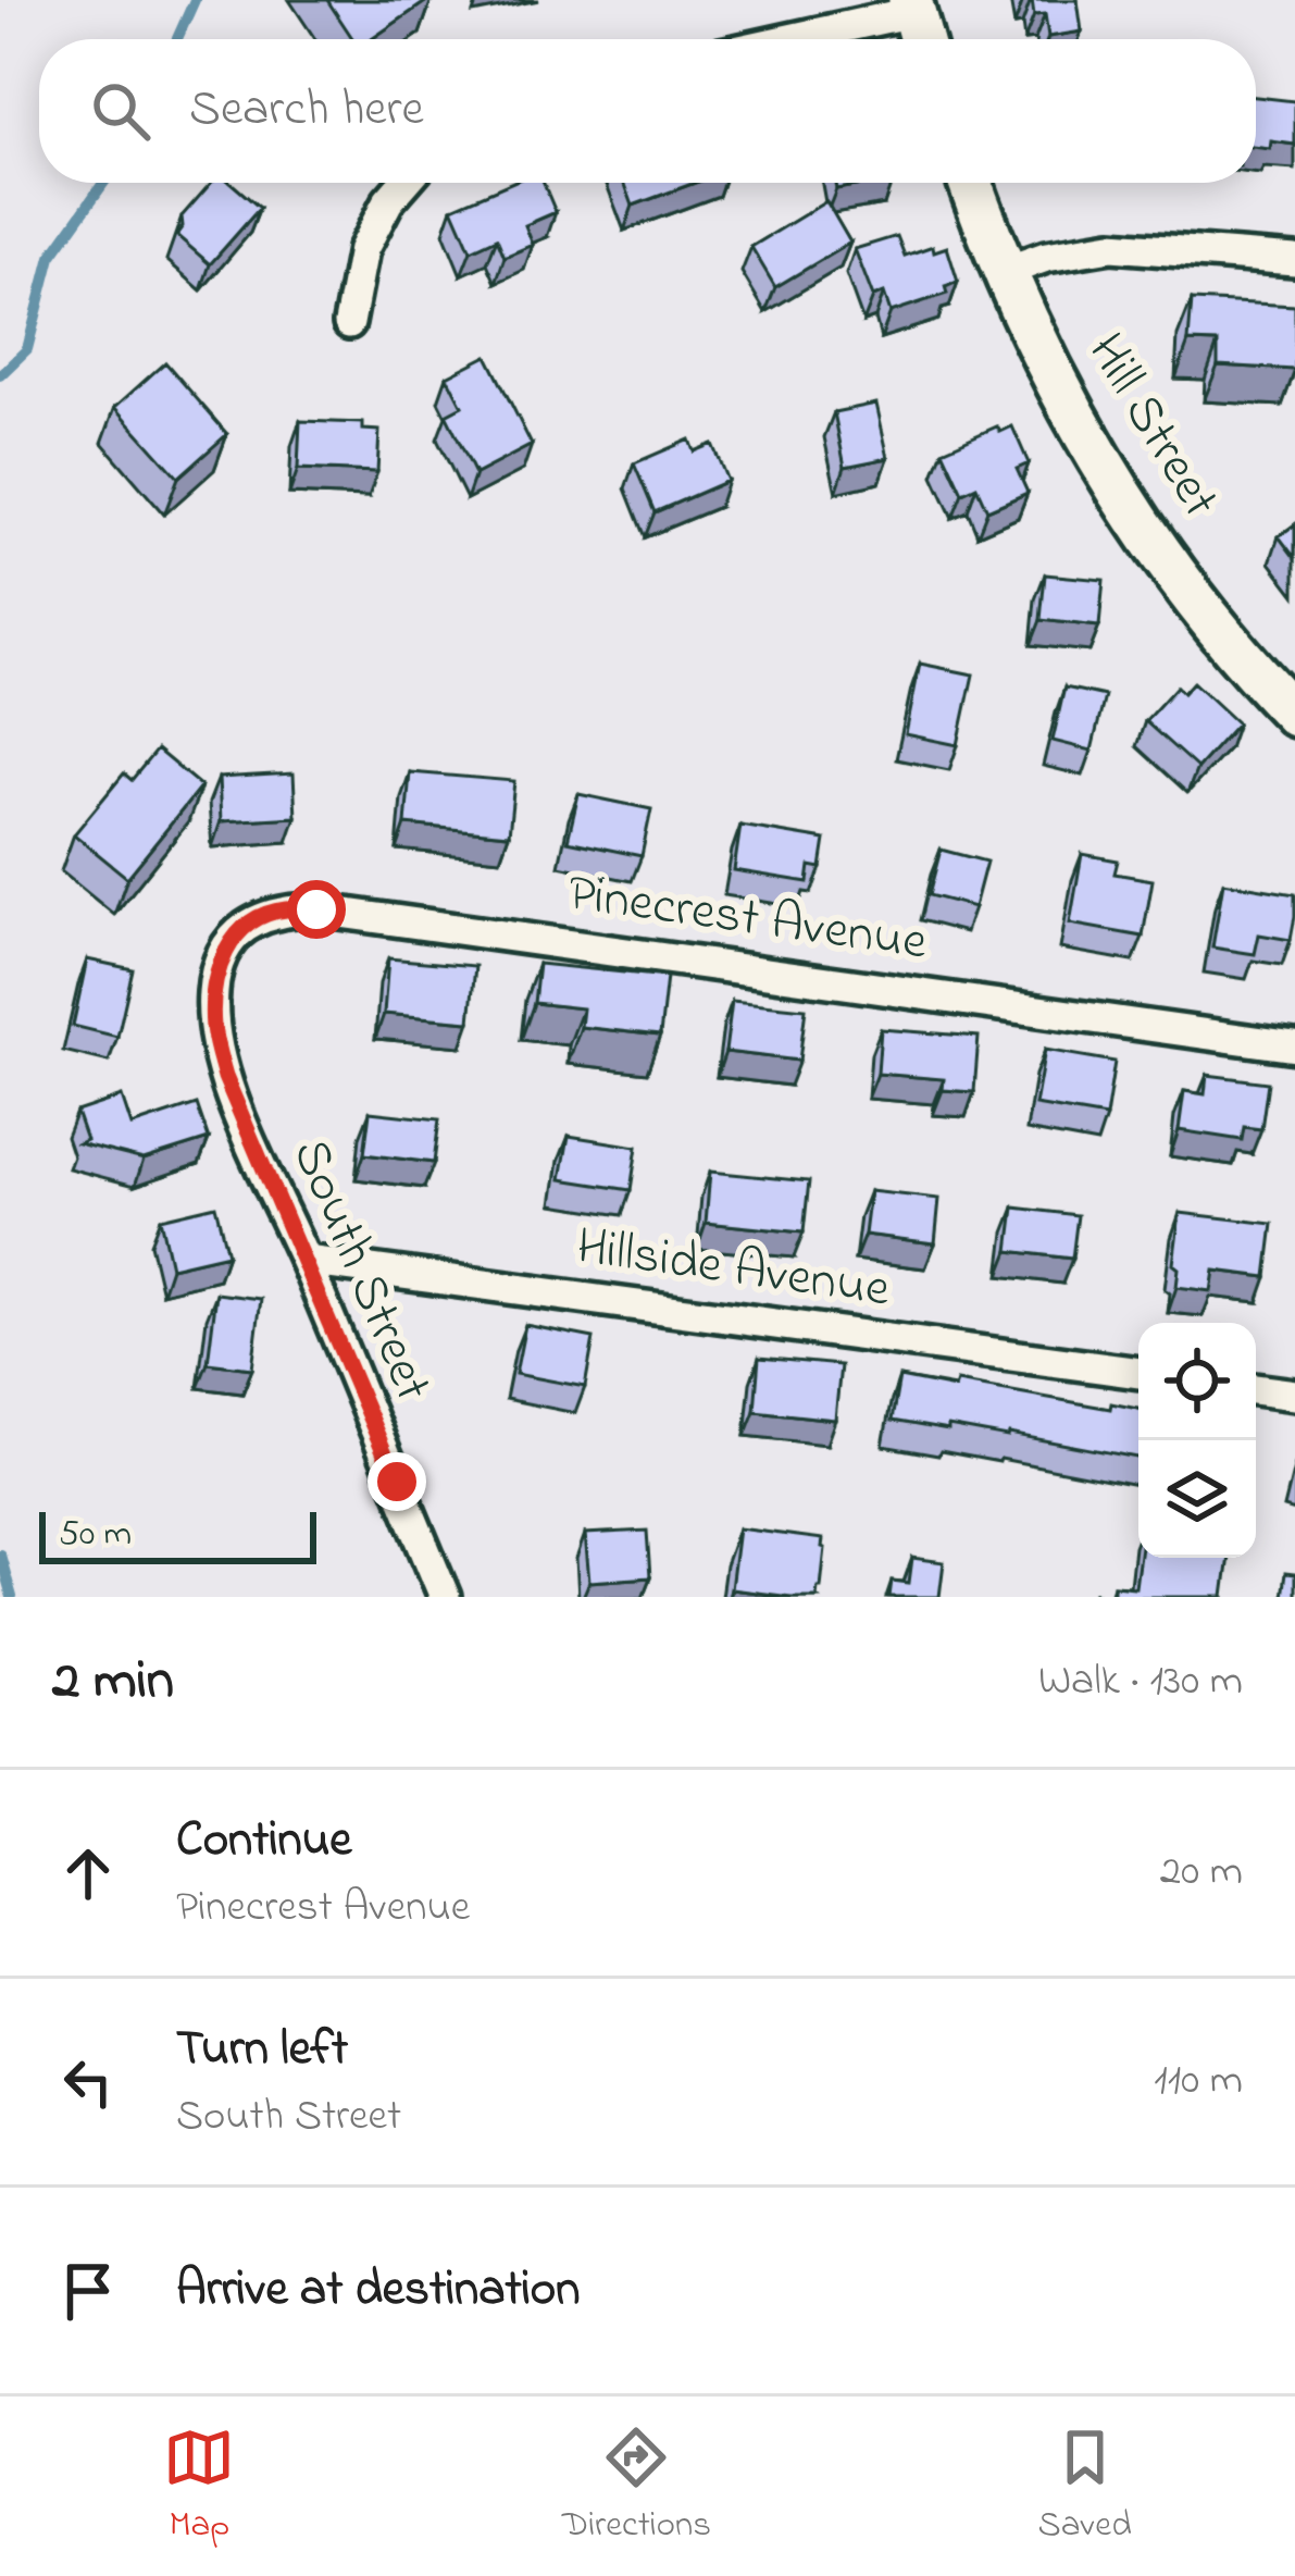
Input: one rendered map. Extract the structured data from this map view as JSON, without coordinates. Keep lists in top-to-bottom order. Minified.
{"streets":{"main road":["Hill Street"],"street":["Pinecrest Avenue","Hillside Avenue","South Street"]},"crossings":[["Pinecrest Avenue","South Street"],["Hillside Avenue","South Street"]],"scale_bar":"50 m","page":{"search":"Search here","scale":"50 m","heading":["2 min","Walk · 130 m"],"list":[["Continue","Pinecrest Avenue","20 m"],["Turn left","South Street","110 m"],"Arrive at destination"],"nav":["Map","Directions","Saved"]}}
